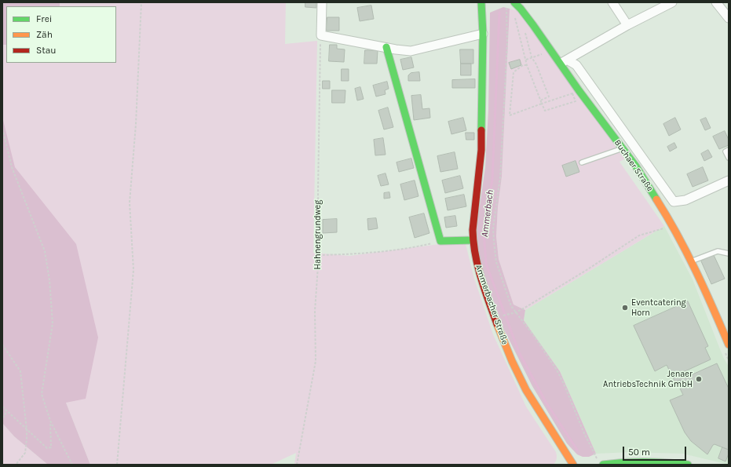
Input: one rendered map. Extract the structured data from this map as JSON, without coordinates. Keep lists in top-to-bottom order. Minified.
{"streets":{"street":["Buchaer Straße","Ammerbacher Straße"],"path":["Hahnengrundweg"]},"water":["Ammerbach"],"places":["Eventcatering Horn","Jenaer AntriebsTechnik GmbH"],"legend":["Frei","Zäh","Stau"],"scale_bar":"50 m"}
